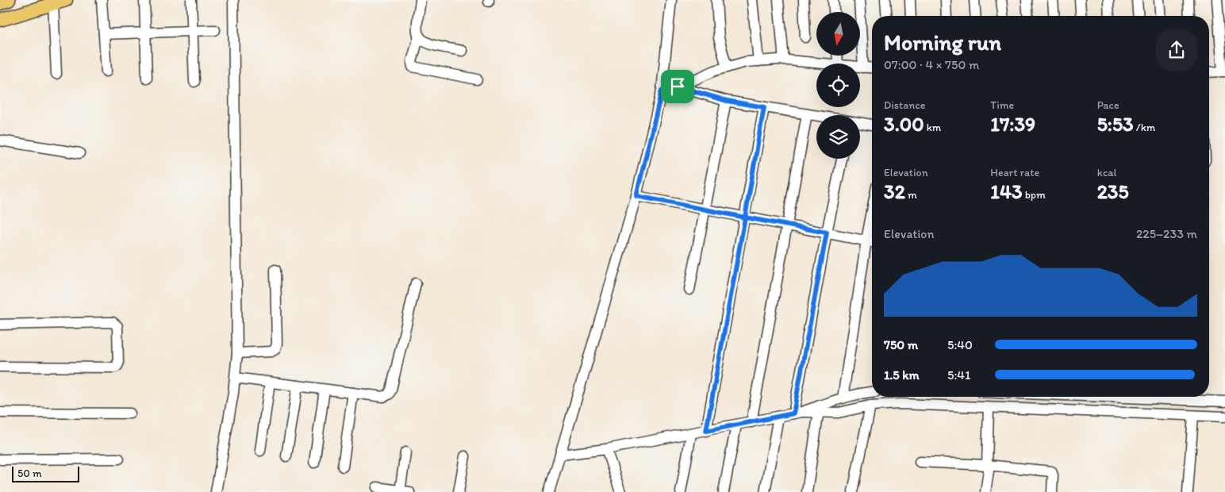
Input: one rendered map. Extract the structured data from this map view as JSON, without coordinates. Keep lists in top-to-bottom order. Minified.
{"scale_bar":"50 m","north":"bottom","page":{"heading":["Morning run","07:00 · 4 × 750 m"],"stats":[["Distance","3.00 km"],["Time","17:39"],["Pace","5:53 /km"],["Elevation","32 m"],["Heart rate","143 bpm"],["kcal","235"]],"chart":["Elevation","225–233 m"],"list":[{"name":"750 m","note":"5:40"},{"name":"1.5 km","note":"5:41"}],"scale":"50 m"}}
